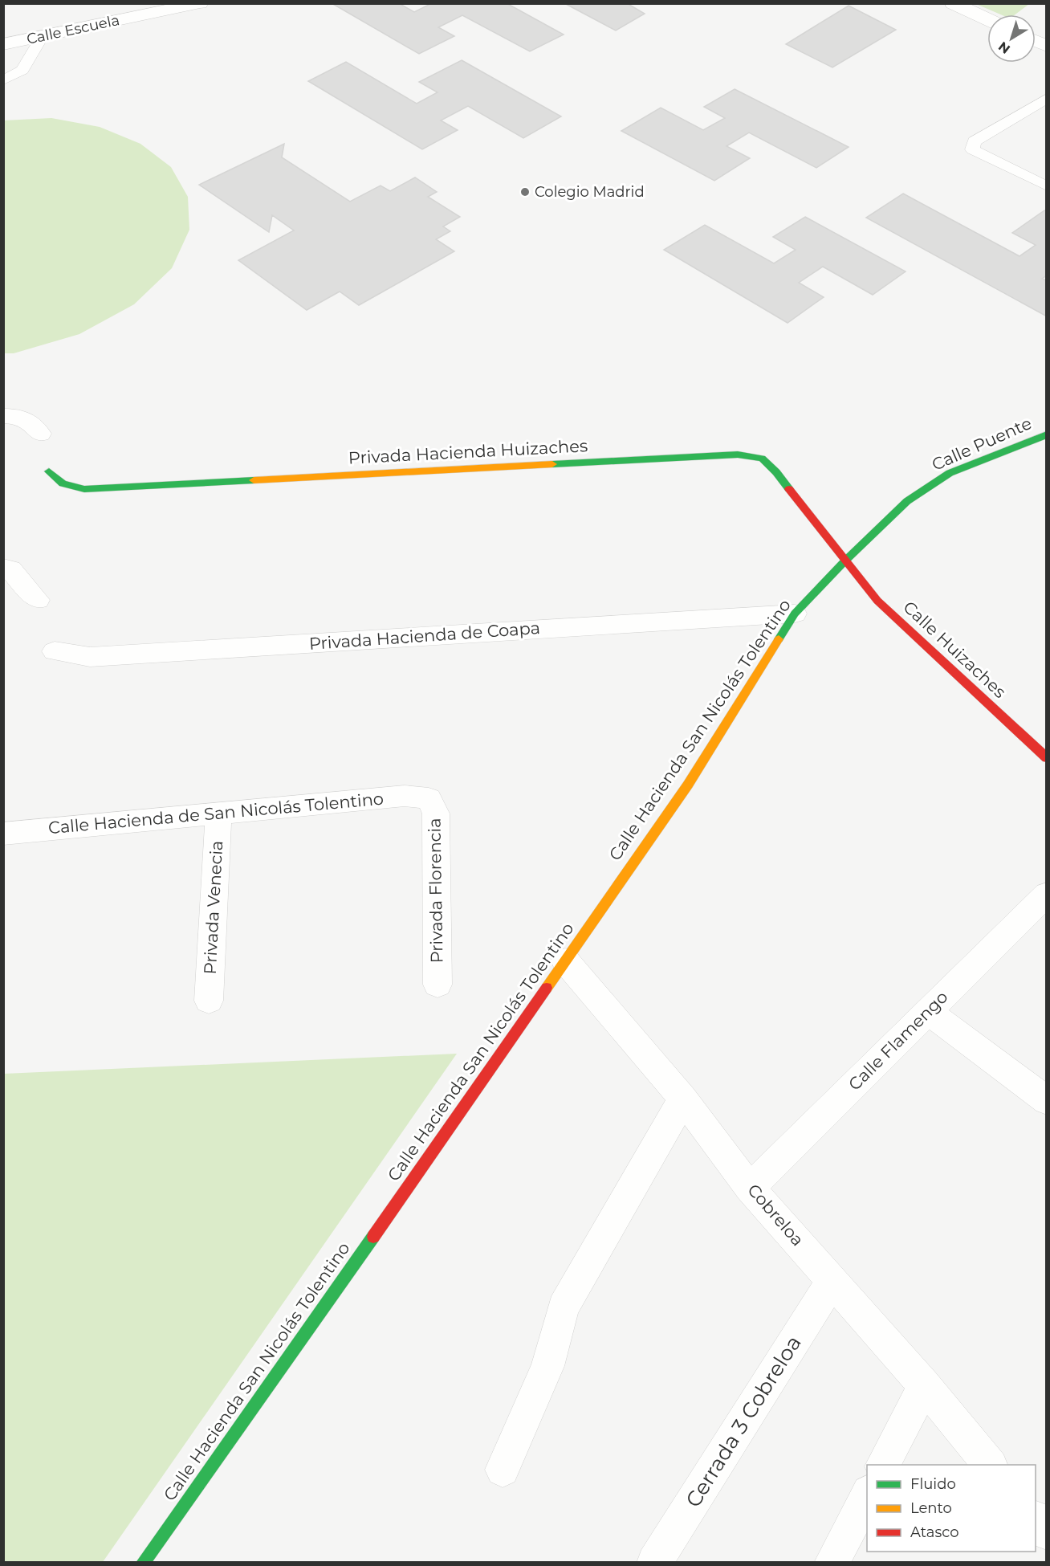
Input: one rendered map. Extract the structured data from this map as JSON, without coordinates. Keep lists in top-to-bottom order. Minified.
{"streets":{"street":["Calle Escuela","Calle Puente","Privada Hacienda Huizaches","Privada Hacienda de Coapa","Calle Huizaches","Calle Hacienda San Nicolás Tolentino","Calle Hacienda de San Nicolás Tolentino","Privada Florencia","Privada Venecia","Calle Flamengo","Cobreloa","Cerrada 3 Cobreloa"]},"crossings":[["Calle Puente","Privada Hacienda Huizaches"],["Calle Puente","Calle Huizaches"],["Calle Puente","Calle Hacienda San Nicolás Tolentino"],["Privada Hacienda Huizaches","Calle Huizaches"],["Privada Hacienda Huizaches","Calle Hacienda San Nicolás Tolentino"],["Privada Hacienda de Coapa","Calle Hacienda San Nicolás Tolentino"],["Calle Huizaches","Calle Hacienda San Nicolás Tolentino"],["Calle Hacienda San Nicolás Tolentino","Cobreloa"],["Calle Hacienda de San Nicolás Tolentino","Privada Florencia"],["Calle Hacienda de San Nicolás Tolentino","Privada Venecia"],["Calle Flamengo","Cobreloa"],["Cobreloa","Cerrada 3 Cobreloa"]],"places":["Colegio Madrid"],"legend":["Fluido","Lento","Atasco"],"north":"bottom left"}
